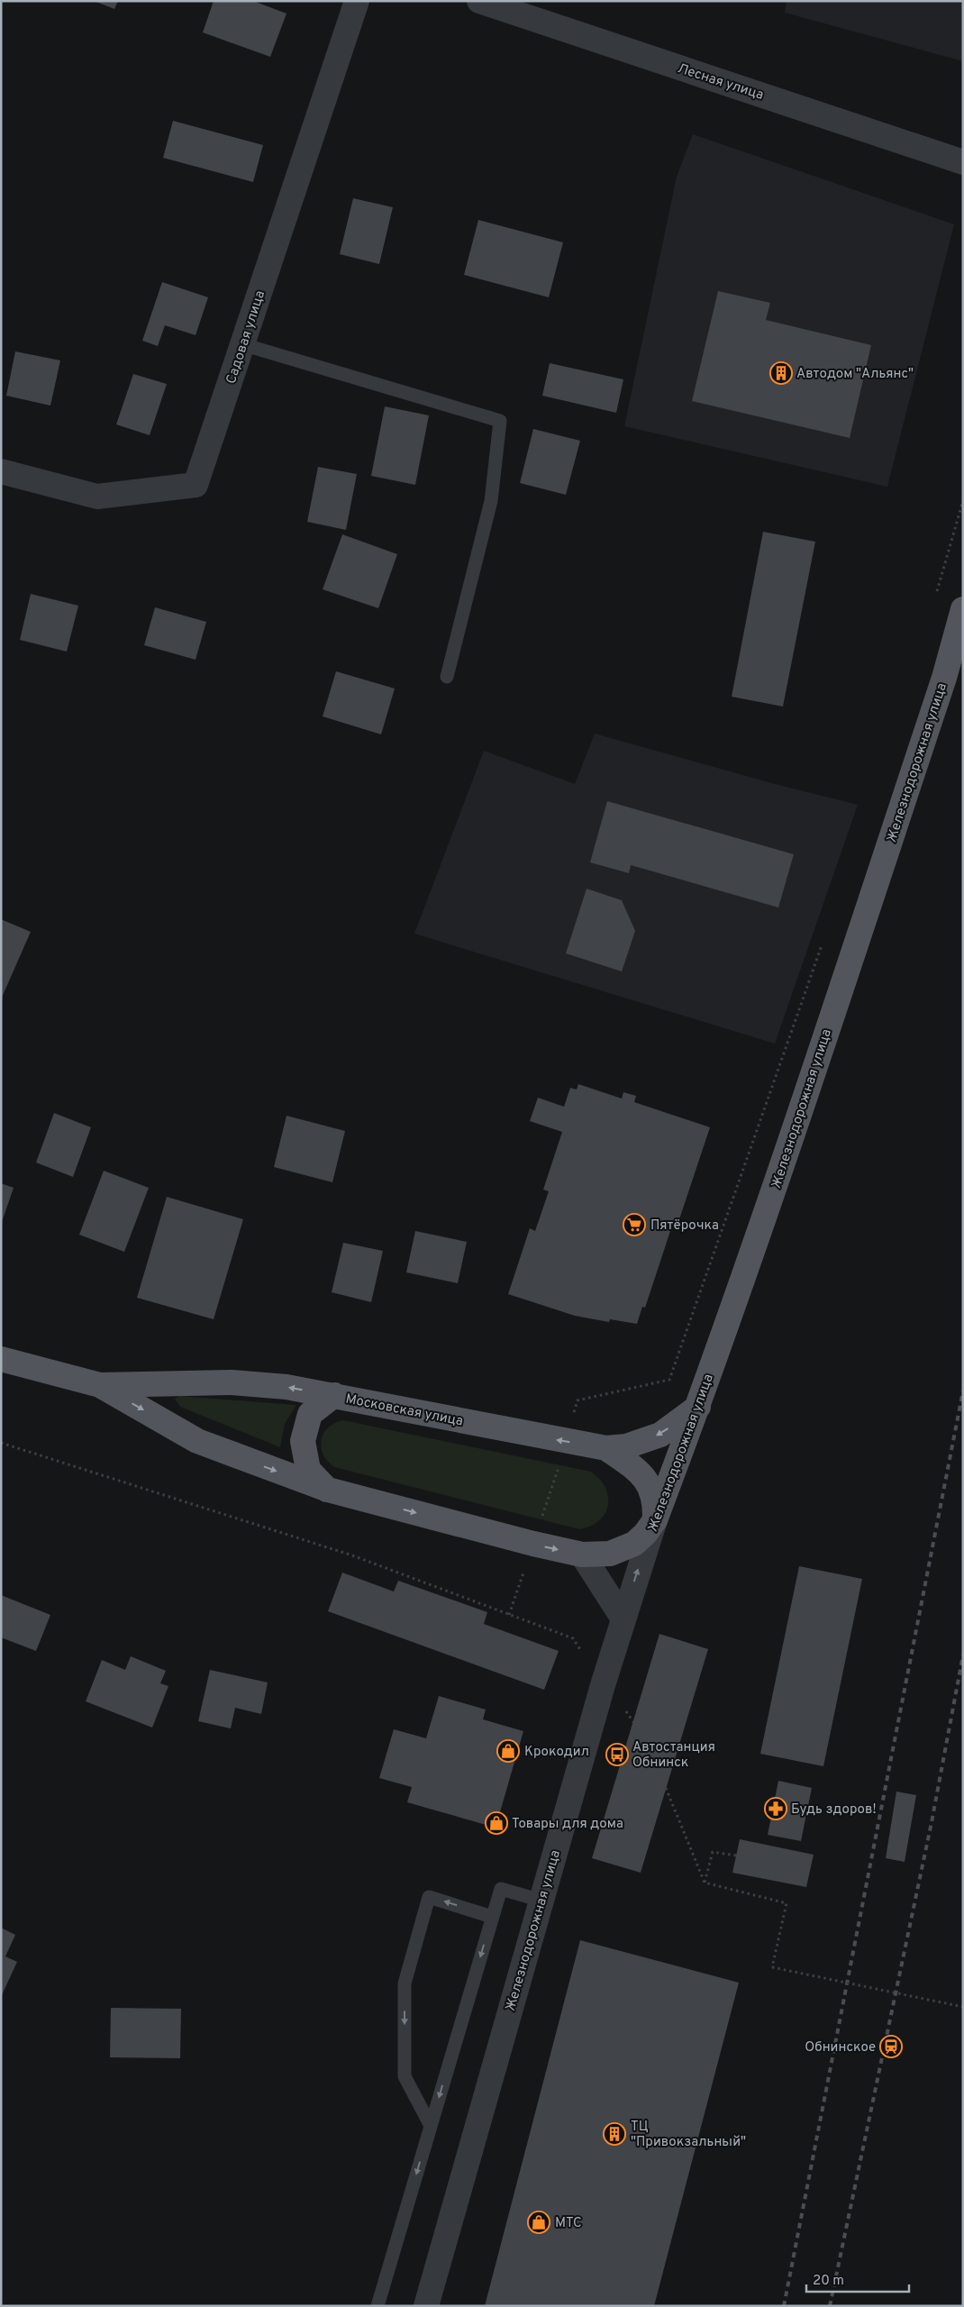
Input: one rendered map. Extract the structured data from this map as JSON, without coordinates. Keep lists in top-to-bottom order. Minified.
{"streets":{"main road":["Железнодорожная улица","Московская улица"],"street":["Лесная улица","Садовая улица"]},"crossings":[["Железнодорожная улица","Московская улица"]],"places":{"building":["Автодом \"Альянс\"","ТЦ \"Привокзальный\""],"supermarket":["Пятёрочка"],"shop":["Крокодил","Товары для дома","МТС"],"bus stop":["Автостанция Обнинск"],"pharmacy":["Будь здоров!"],"station":["Обнинское"]},"scale_bar":"20 m"}
